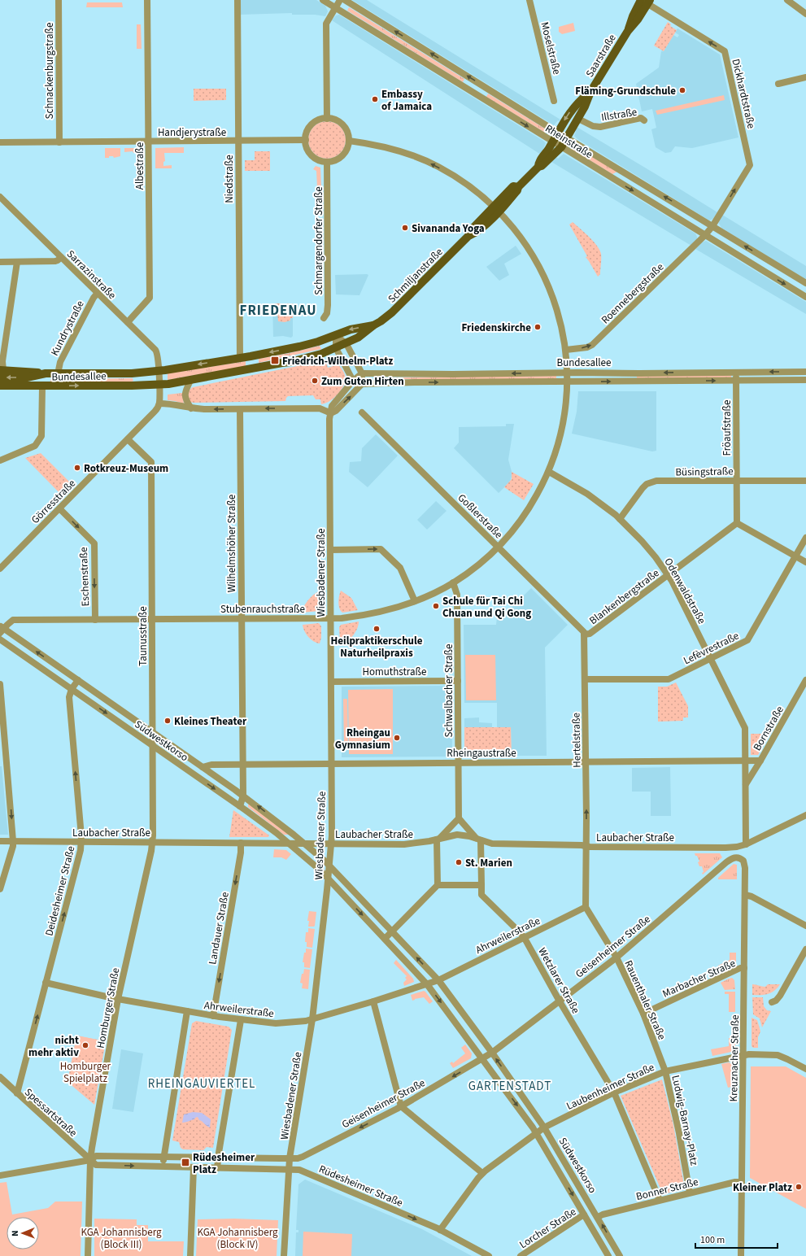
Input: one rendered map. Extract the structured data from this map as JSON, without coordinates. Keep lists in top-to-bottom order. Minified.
{"streets":{"main road":["Saarstraße","Schmiljanstraße","Bundesallee"],"street":["Moselstraße","Schnackenburgstraße","Dickhardtstraße","Illstraße","Handjerystraße","Rheinstraße","Albestraße","Niedstraße","Schmargendorfer Straße","Sarrazinstraße","Roennebergstraße","Kundrystraße","Fröaufstraße","Büsingstraße","Görresstraße","Goßlerstraße","Wilhelmshöher Straße","Wiesbadener Straße","Eschenstraße","Odenwaldstraße","Blankenbergstraße","Stubenrauchstraße","Taunusstraße","Lefèvrestraße","Homuthstraße","Schwalbacher Straße","Bornstraße","Südwestkorso","Hertelstraße","Rheingaustraße","Laubacher Straße","Deidesheimer Straße","Landauer Straße","Ahrweilerstraße","Geisenheimer Straße","Marbacher Straße","Wetzlarer Straße","Rauenthaler Straße","Homburger Straße","Kreuznacher Straße","Laubenheimer Straße","Spessartstraße","Ludwig-Barnay-Platz","Rüdesheimer Straße","Bonner Straße","Lorcher Straße"]},"crossings":[["Saarstraße","Dickhardtstraße"],["Saarstraße","Illstraße"],["Saarstraße","Rheinstraße"],["Saarstraße","Schmiljanstraße"],["Schnackenburgstraße","Handjerystraße"],["Dickhardtstraße","Rheinstraße"],["Dickhardtstraße","Roennebergstraße"],["Handjerystraße","Albestraße"],["Handjerystraße","Niedstraße"],["Handjerystraße","Schmargendorfer Straße"],["Rheinstraße","Schmiljanstraße"],["Rheinstraße","Roennebergstraße"],["Albestraße","Sarrazinstraße"],["Sarrazinstraße","Kundrystraße"],["Sarrazinstraße","Bundesallee"],["Kundrystraße","Bundesallee"],["Bundesallee","Fröaufstraße"],["Bundesallee","Stubenrauchstraße"],["Fröaufstraße","Büsingstraße"],["Fröaufstraße","Blankenbergstraße"],["Büsingstraße","Odenwaldstraße"],["Görresstraße","Eschenstraße"],["Görresstraße","Taunusstraße"],["Goßlerstraße","Blankenbergstraße"],["Goßlerstraße","Stubenrauchstraße"],["Goßlerstraße","Hertelstraße"],["Wilhelmshöher Straße","Stubenrauchstraße"],["Wilhelmshöher Straße","Südwestkorso"],["Wilhelmshöher Straße","Rheingaustraße"],["Wiesbadener Straße","Stubenrauchstraße"],["Wiesbadener Straße","Homuthstraße"],["Wiesbadener Straße","Südwestkorso"],["Wiesbadener Straße","Rheingaustraße"],["Wiesbadener Straße","Laubacher Straße"],["Wiesbadener Straße","Ahrweilerstraße"],["Wiesbadener Straße","Geisenheimer Straße"],["Wiesbadener Straße","Rüdesheimer Straße"],["Eschenstraße","Stubenrauchstraße"],["Odenwaldstraße","Blankenbergstraße"],["Odenwaldstraße","Stubenrauchstraße"],["Odenwaldstraße","Lefèvrestraße"],["Odenwaldstraße","Rheingaustraße"],["Blankenbergstraße","Hertelstraße"],["Stubenrauchstraße","Taunusstraße"],["Stubenrauchstraße","Schwalbacher Straße"],["Stubenrauchstraße","Südwestkorso"],["Taunusstraße","Südwestkorso"],["Taunusstraße","Laubacher Straße"],["Taunusstraße","Homburger Straße"],["Lefèvrestraße","Hertelstraße"],["Homuthstraße","Schwalbacher Straße"],["Schwalbacher Straße","Rheingaustraße"],["Bornstraße","Rheingaustraße"],["Südwestkorso","Rheingaustraße"],["Südwestkorso","Laubacher Straße"],["Südwestkorso","Deidesheimer Straße"],["Südwestkorso","Ahrweilerstraße"],["Südwestkorso","Geisenheimer Straße"],["Südwestkorso","Laubenheimer Straße"],["Südwestkorso","Bonner Straße"],["Südwestkorso","Lorcher Straße"],["Hertelstraße","Rheingaustraße"],["Hertelstraße","Laubacher Straße"],["Laubacher Straße","Deidesheimer Straße"],["Laubacher Straße","Landauer Straße"],["Laubacher Straße","Wetzlarer Straße"],["Laubacher Straße","Homburger Straße"],["Deidesheimer Straße","Ahrweilerstraße"],["Deidesheimer Straße","Spessartstraße"],["Landauer Straße","Ahrweilerstraße"],["Ahrweilerstraße","Wetzlarer Straße"],["Ahrweilerstraße","Rauenthaler Straße"],["Ahrweilerstraße","Homburger Straße"],["Geisenheimer Straße","Wetzlarer Straße"],["Geisenheimer Straße","Rauenthaler Straße"],["Geisenheimer Straße","Kreuznacher Straße"],["Marbacher Straße","Rauenthaler Straße"],["Marbacher Straße","Kreuznacher Straße"],["Wetzlarer Straße","Laubenheimer Straße"],["Rauenthaler Straße","Laubenheimer Straße"],["Rauenthaler Straße","Ludwig-Barnay-Platz"],["Homburger Straße","Spessartstraße"],["Homburger Straße","Rüdesheimer Straße"],["Kreuznacher Straße","Laubenheimer Straße"],["Kreuznacher Straße","Bonner Straße"],["Laubenheimer Straße","Ludwig-Barnay-Platz"],["Spessartstraße","Rüdesheimer Straße"],["Ludwig-Barnay-Platz","Bonner Straße"]],"one_way":["Dickhardtstraße","Roennebergstraße","Eschenstraße","Hertelstraße","Deidesheimer Straße","Landauer Straße","Geisenheimer Straße"],"districts":["FRIEDENAU","RHEINGAUVIERTEL","GARTENSTADT"],"parks":["Homburger Spielplatz","KGA Johannisberg (Block III)","KGA Johannisberg (Block IV)"],"places":{"other":["Fläming-Grundschule","Embassy of Jamaica","Sivananda Yoga","Friedenskirche","Zum Guten Hirten","Rotkreuz-Museum","Schule für Tai Chi Chuan und Qi Gong","Heilpraktikerschule Naturheilpraxis","Kleines Theater","Rheingau Gymnasium","St. Marien","nicht mehr aktiv","Kleiner Platz"],"transit":["Friedrich-Wilhelm-Platz","Rüdesheimer Platz"]},"scale_bar":"100 m","north":"left"}
